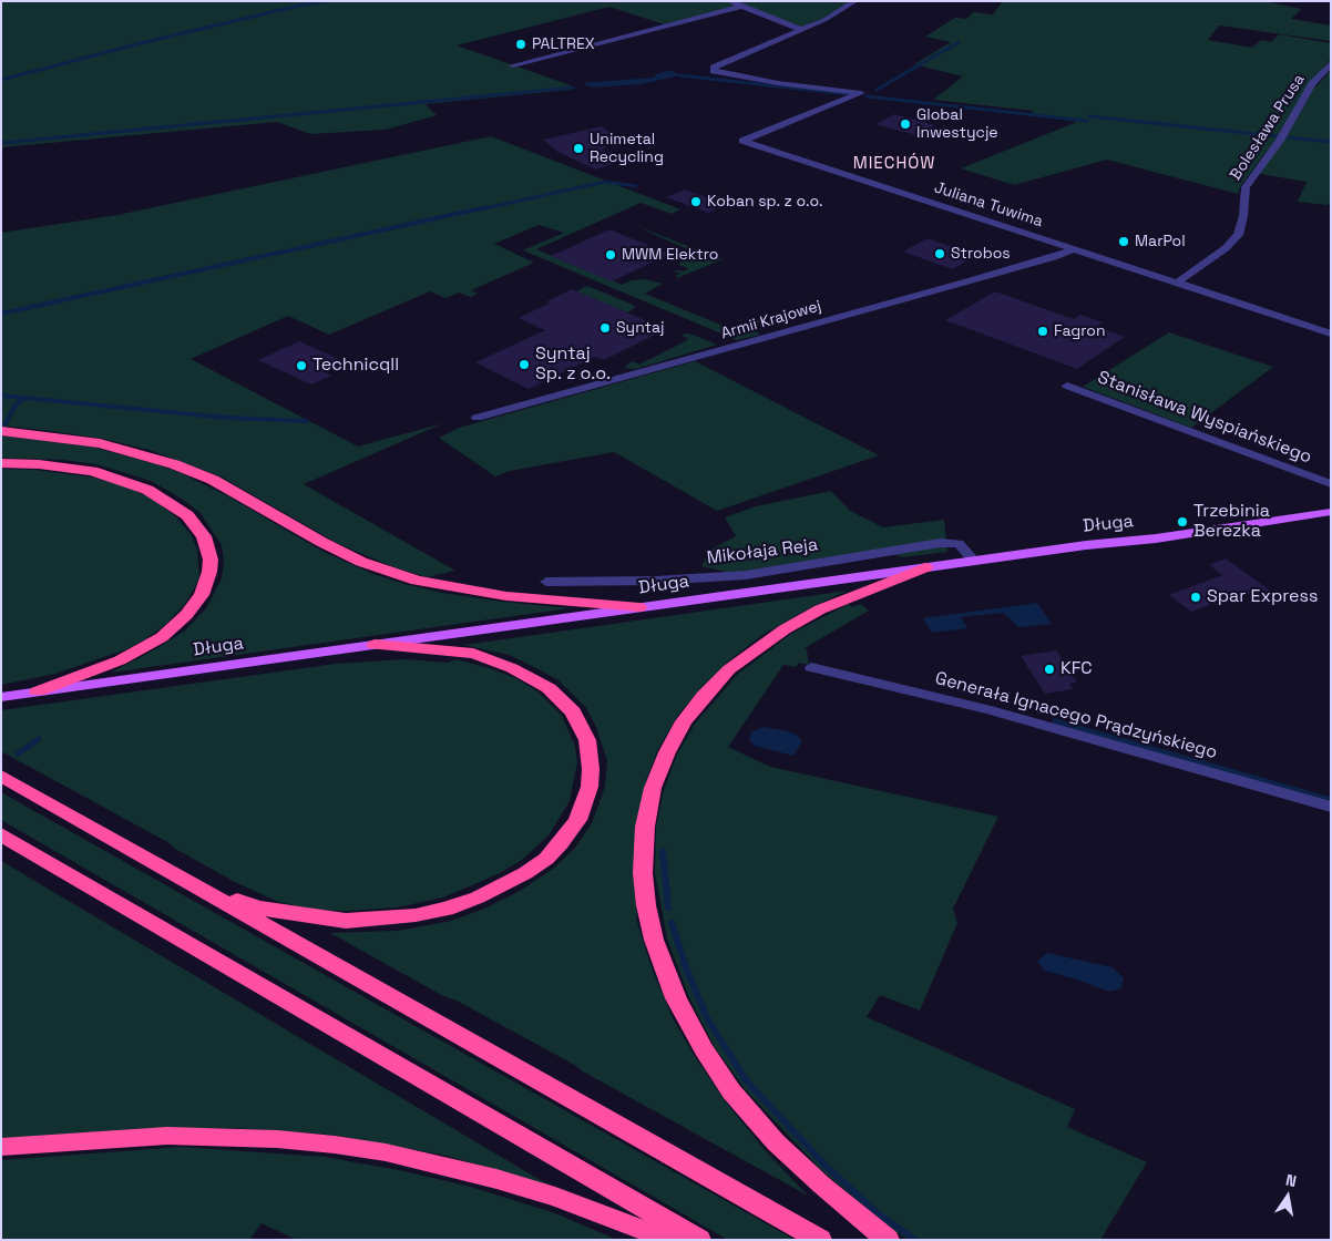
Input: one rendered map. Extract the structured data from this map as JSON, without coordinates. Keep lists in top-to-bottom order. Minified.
{"streets":{"main road":["Długa"],"street":["Bolesława Prusa","Juliana Tuwima","Armii Krajowej","Stanisława Wyspiańskiego","Mikołaja Reja","Generała Ignacego Prądzyńskiego"]},"crossings":[["Bolesława Prusa","Juliana Tuwima"],["Juliana Tuwima","Armii Krajowej"],["Długa","Mikołaja Reja"]],"districts":["MIECHÓW"],"places":["PALTREX","Global Inwestycje","Unimetal Recycling","Koban sp. z o.o.","MarPol","Strobos","MWM Elektro","Syntaj","Fagron","Syntaj Sp. z o.o.","Technicqll","Trzebinia Berezka","Spar Express","KFC"],"north":"top"}
